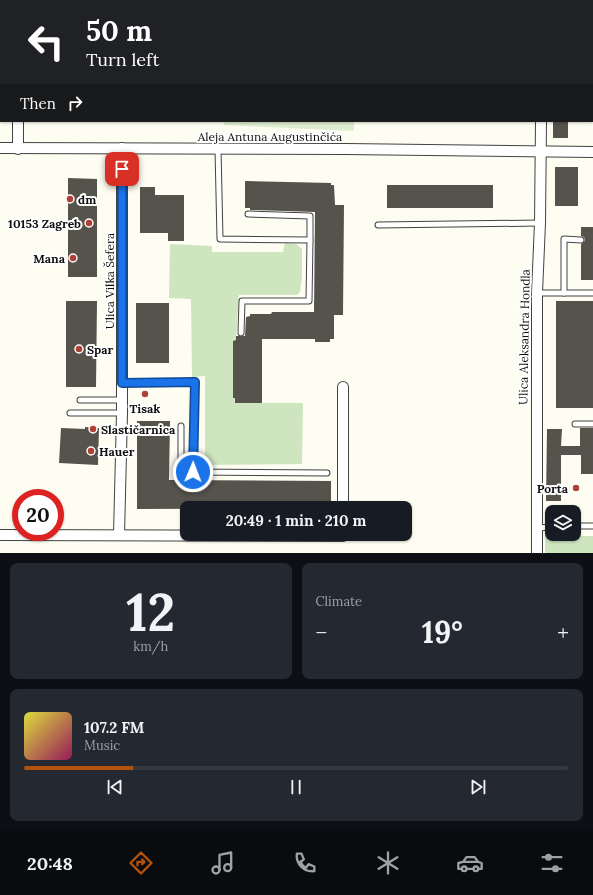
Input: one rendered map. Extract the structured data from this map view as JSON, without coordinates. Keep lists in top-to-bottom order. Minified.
{"streets":{"street":["Aleja Antuna Augustinčića","Ulica Vilka Šefera","Ulica Aleksandra Hondla"]},"crossings":[["Aleja Antuna Augustinčića","Ulica Vilka Šefera"],["Aleja Antuna Augustinčića","Ulica Aleksandra Hondla"]],"places":["dm","10153 Zagreb","Mana","Spar","Tisak","Slastičarnica","Hauer","Porta"],"page":{"turn":["50 m","Turn left"],"then":"Then","limit":"20","trip":"20:49 · 1 min · 210 m","tile":[["12","km/h"],"Climate"],"heat":["−","19°","+"],"song":["107.2 FM","Music"],"tabs":"20:48"}}
